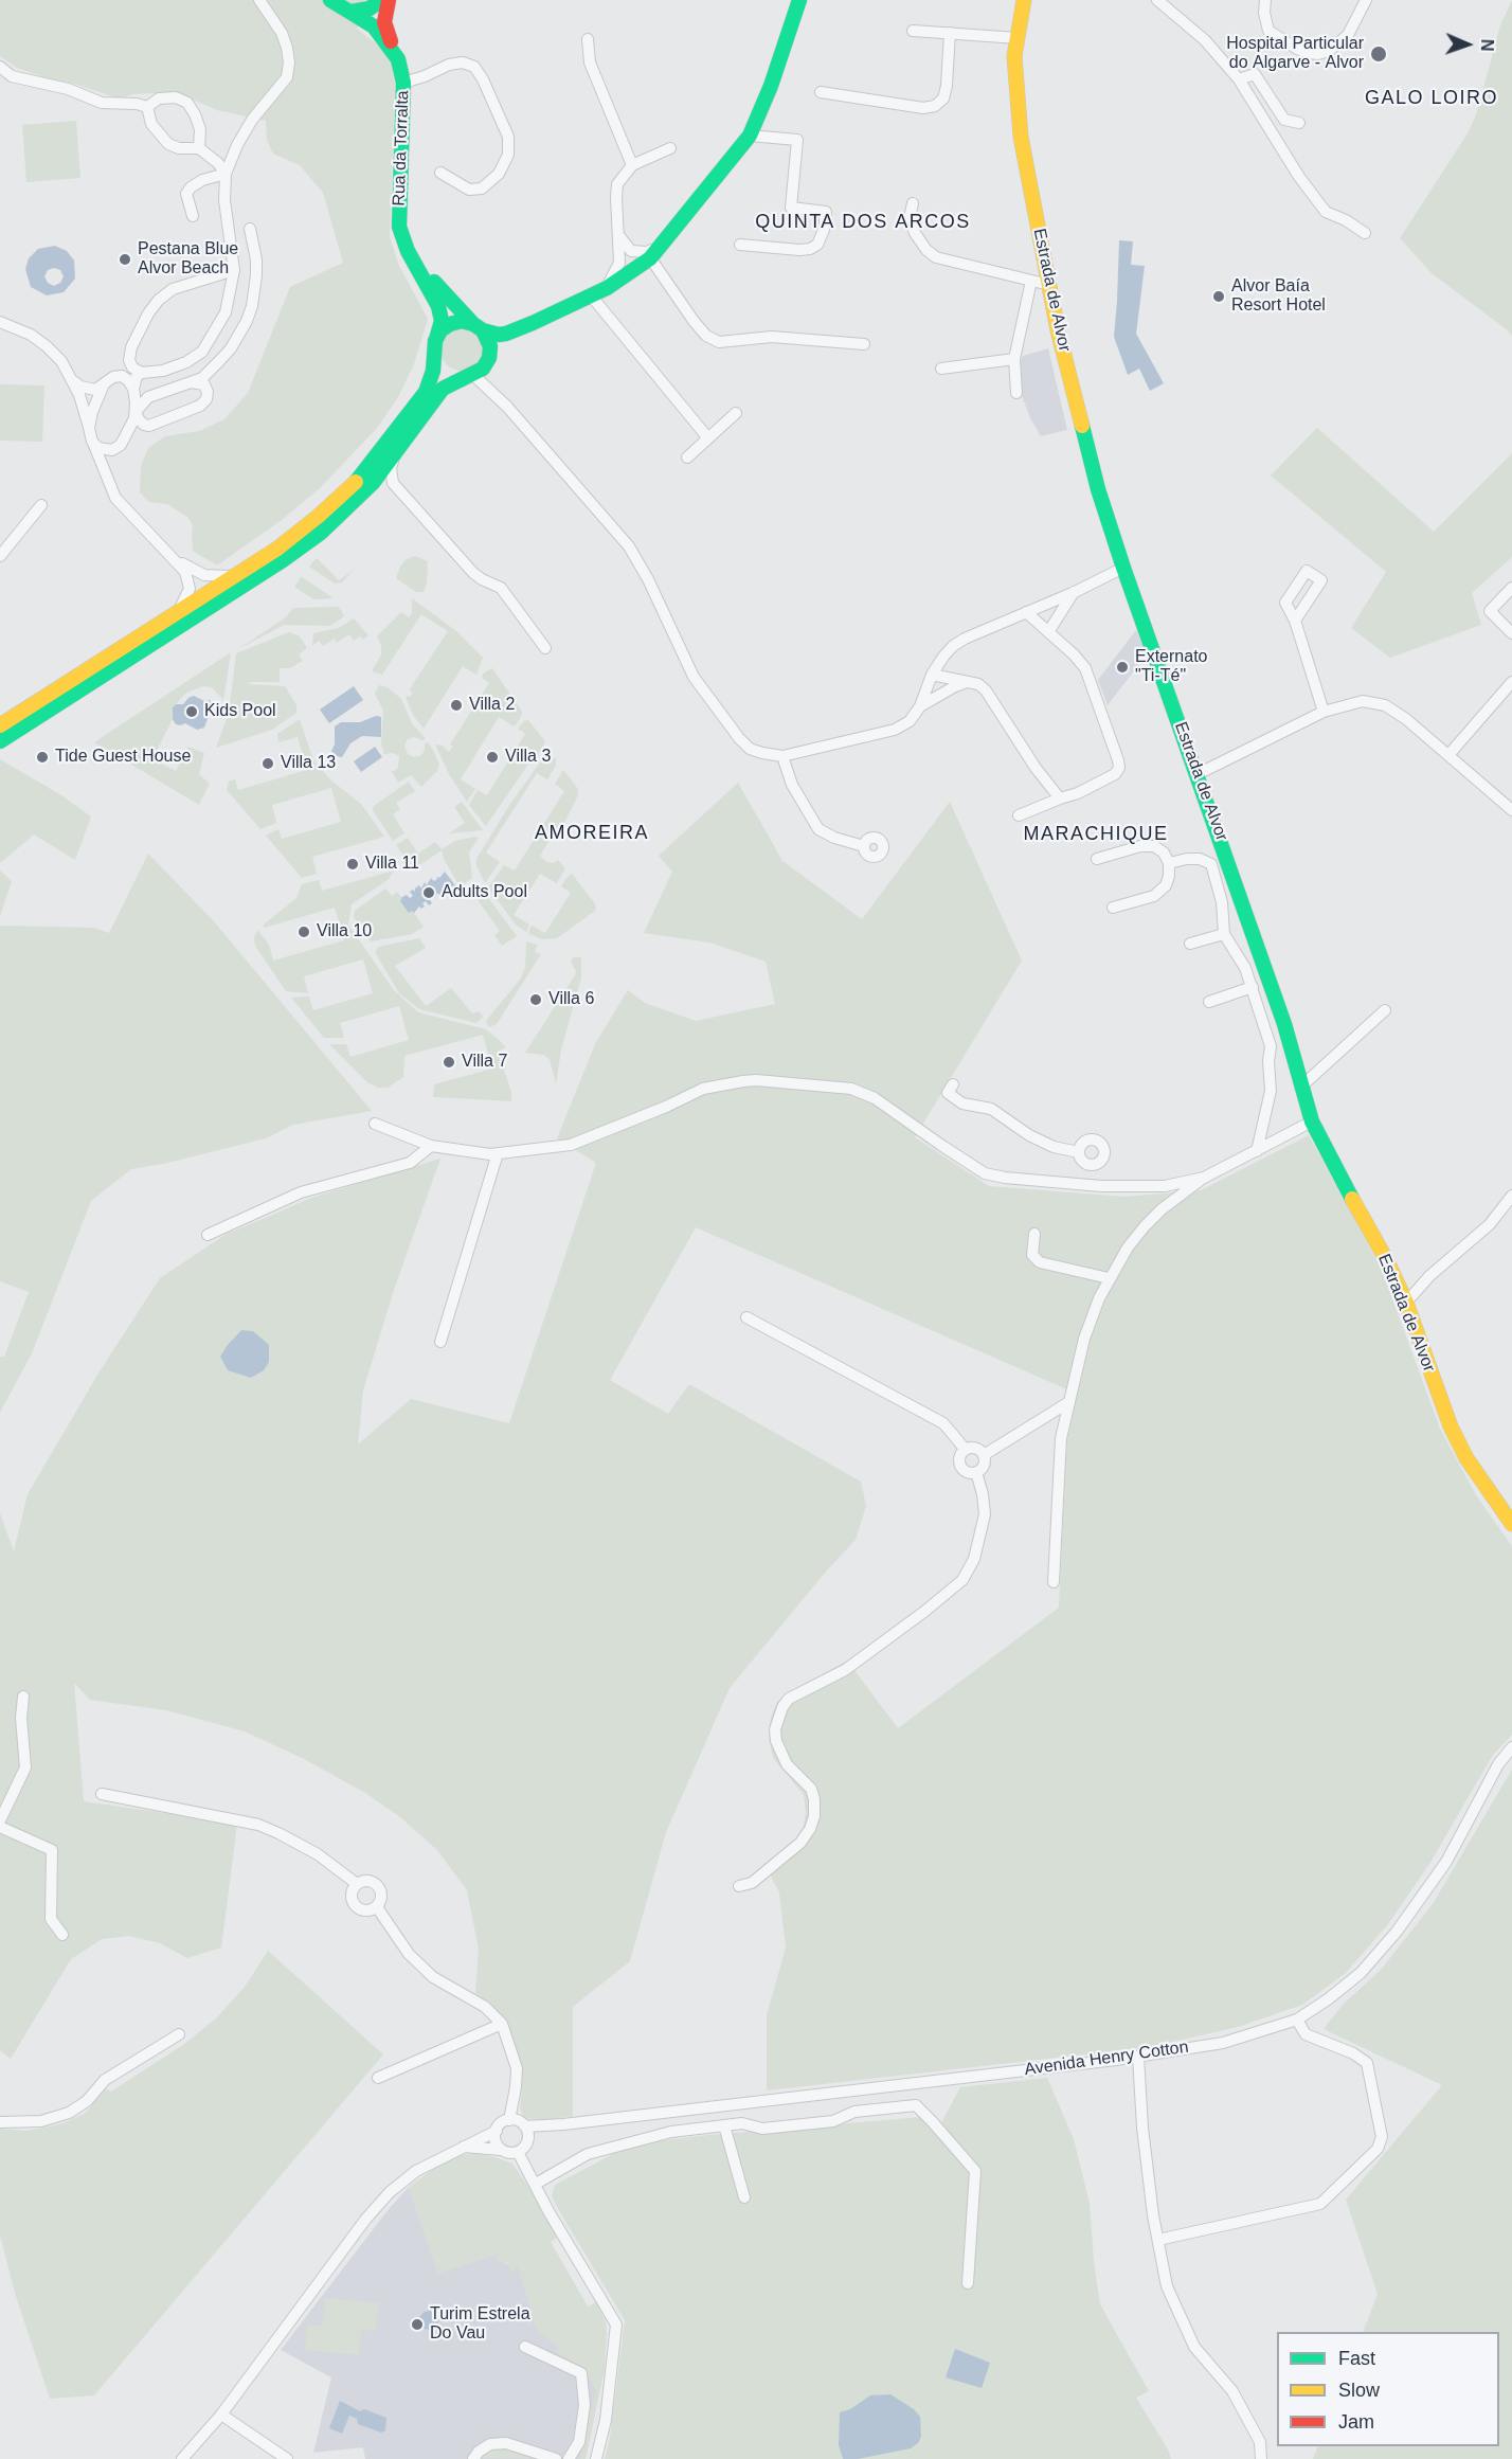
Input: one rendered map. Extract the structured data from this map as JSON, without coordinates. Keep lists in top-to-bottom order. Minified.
{"streets":{"street":["Rua da Torralta","Estrada de Alvor","Avenida Henry Cotton"]},"districts":["GALO LOIRO","QUINTA DOS ARCOS","AMOREIRA","MARACHIQUE"],"places":["Hospital Particular do Algarve - Alvor","Pestana Blue Alvor Beach","Alvor Baía Resort Hotel","Externato \"Ti-Té\"","Villa 2","Kids Pool","Tide Guest House","Villa 3","Villa 13","Villa 11","Adults Pool","Villa 10","Villa 6","Villa 7","Turim Estrela Do Vau"],"legend":["Fast","Slow","Jam"],"north":"right"}
